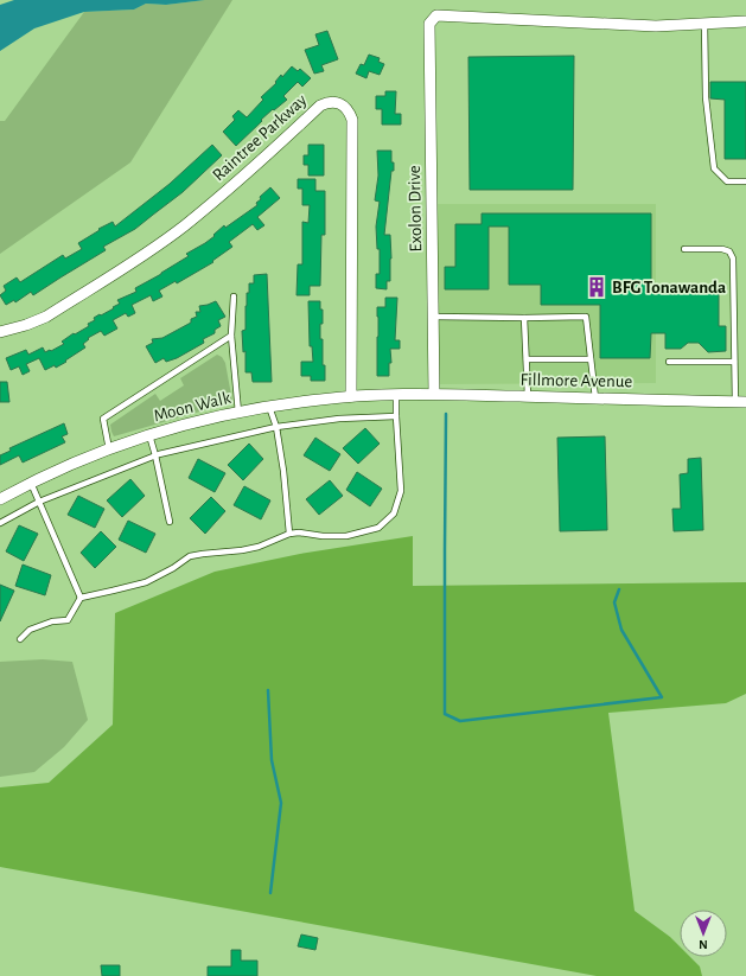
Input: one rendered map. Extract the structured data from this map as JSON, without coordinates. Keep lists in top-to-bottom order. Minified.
{"streets":{"street":["Raintree Parkway","Exolon Drive","Fillmore Avenue","Moon Walk"]},"crossings":[["Raintree Parkway","Moon Walk"],["Exolon Drive","Fillmore Avenue"],["Fillmore Avenue","Moon Walk"]],"places":{"building":["BFG Tonawanda"]},"north":"bottom"}
